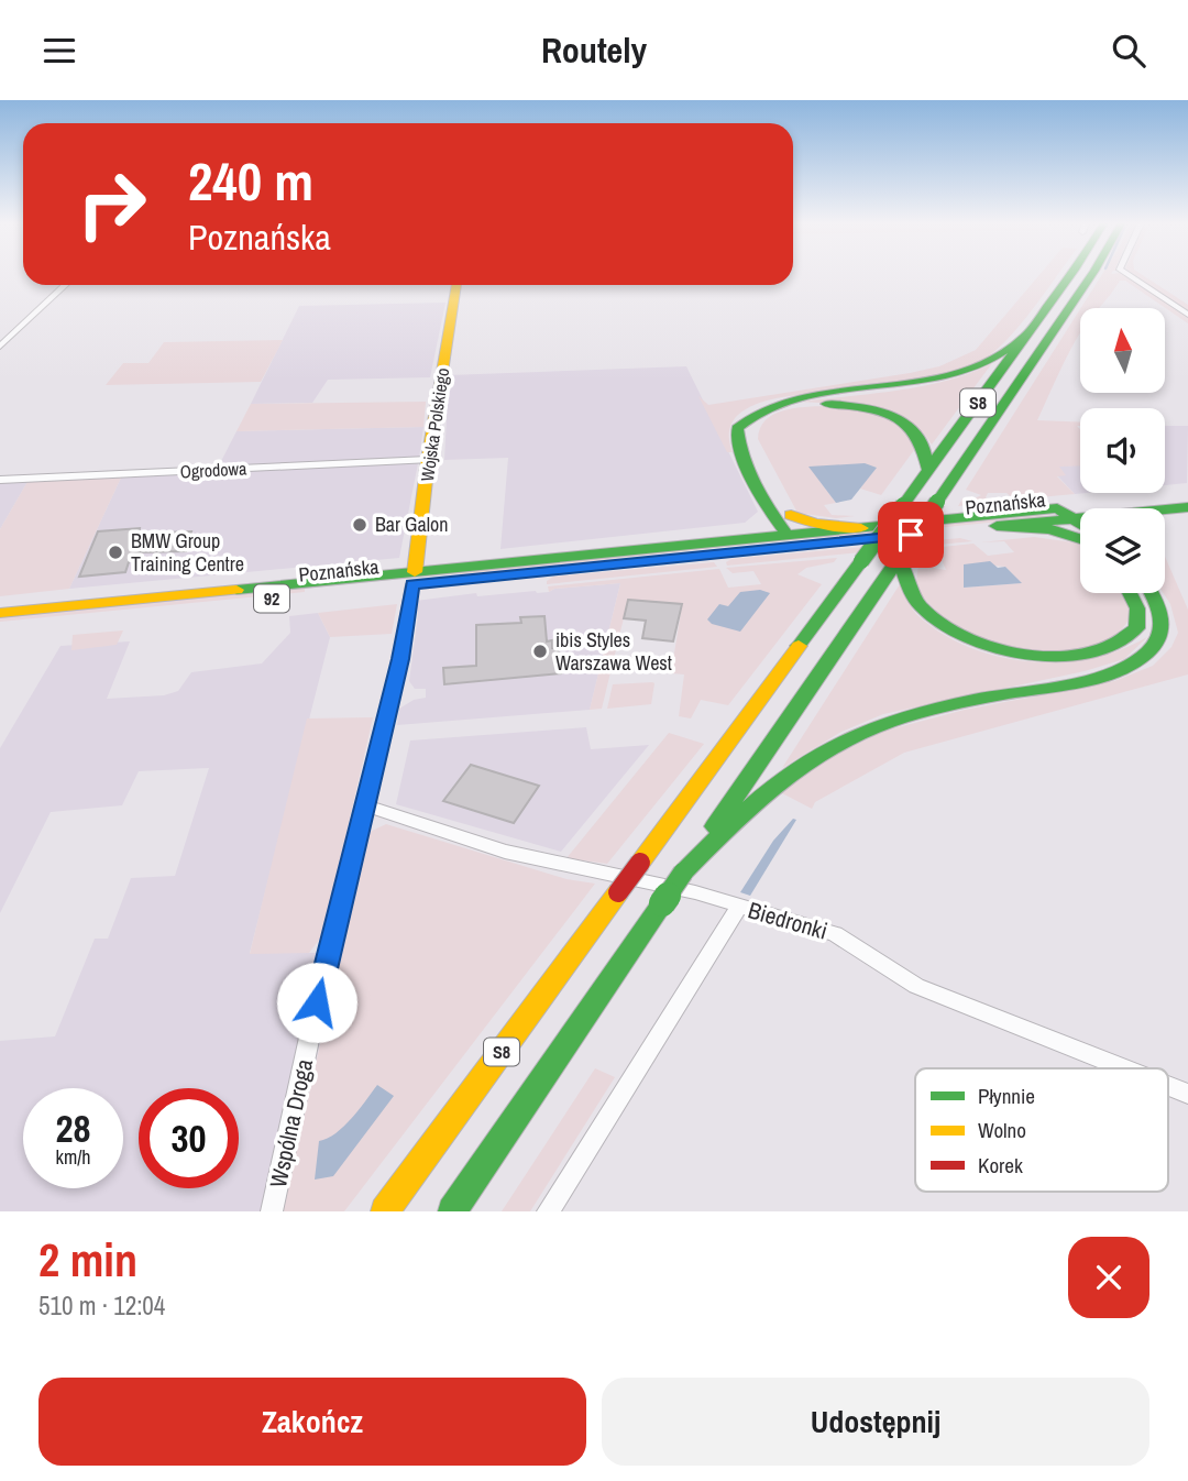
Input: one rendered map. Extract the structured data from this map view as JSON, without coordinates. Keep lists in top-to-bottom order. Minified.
{"streets":{"main road":["S8","Wojska Polskiego","Poznańska","92"],"street":["Ogrodowa","Biedronki","Wspólna Droga"]},"crossings":[["Wojska Polskiego","Ogrodowa"],["Wojska Polskiego","Poznańska"],["Wojska Polskiego","Wspólna Droga"],["Poznańska","Wspólna Droga"],["Biedronki","Wspólna Droga"]],"places":["Bar Galon","BMW Group Training Centre","ibis Styles Warszawa West"],"legend":["Płynnie","Wolno","Korek"],"north":"top","page":{"header":"Routely","turn":["240 m","Poznańska"],"speed":"28 km/h","limit":"30","heading":["2 min","510 m · 12:04"],"buttons":["Zakończ","Udostępnij"]}}
